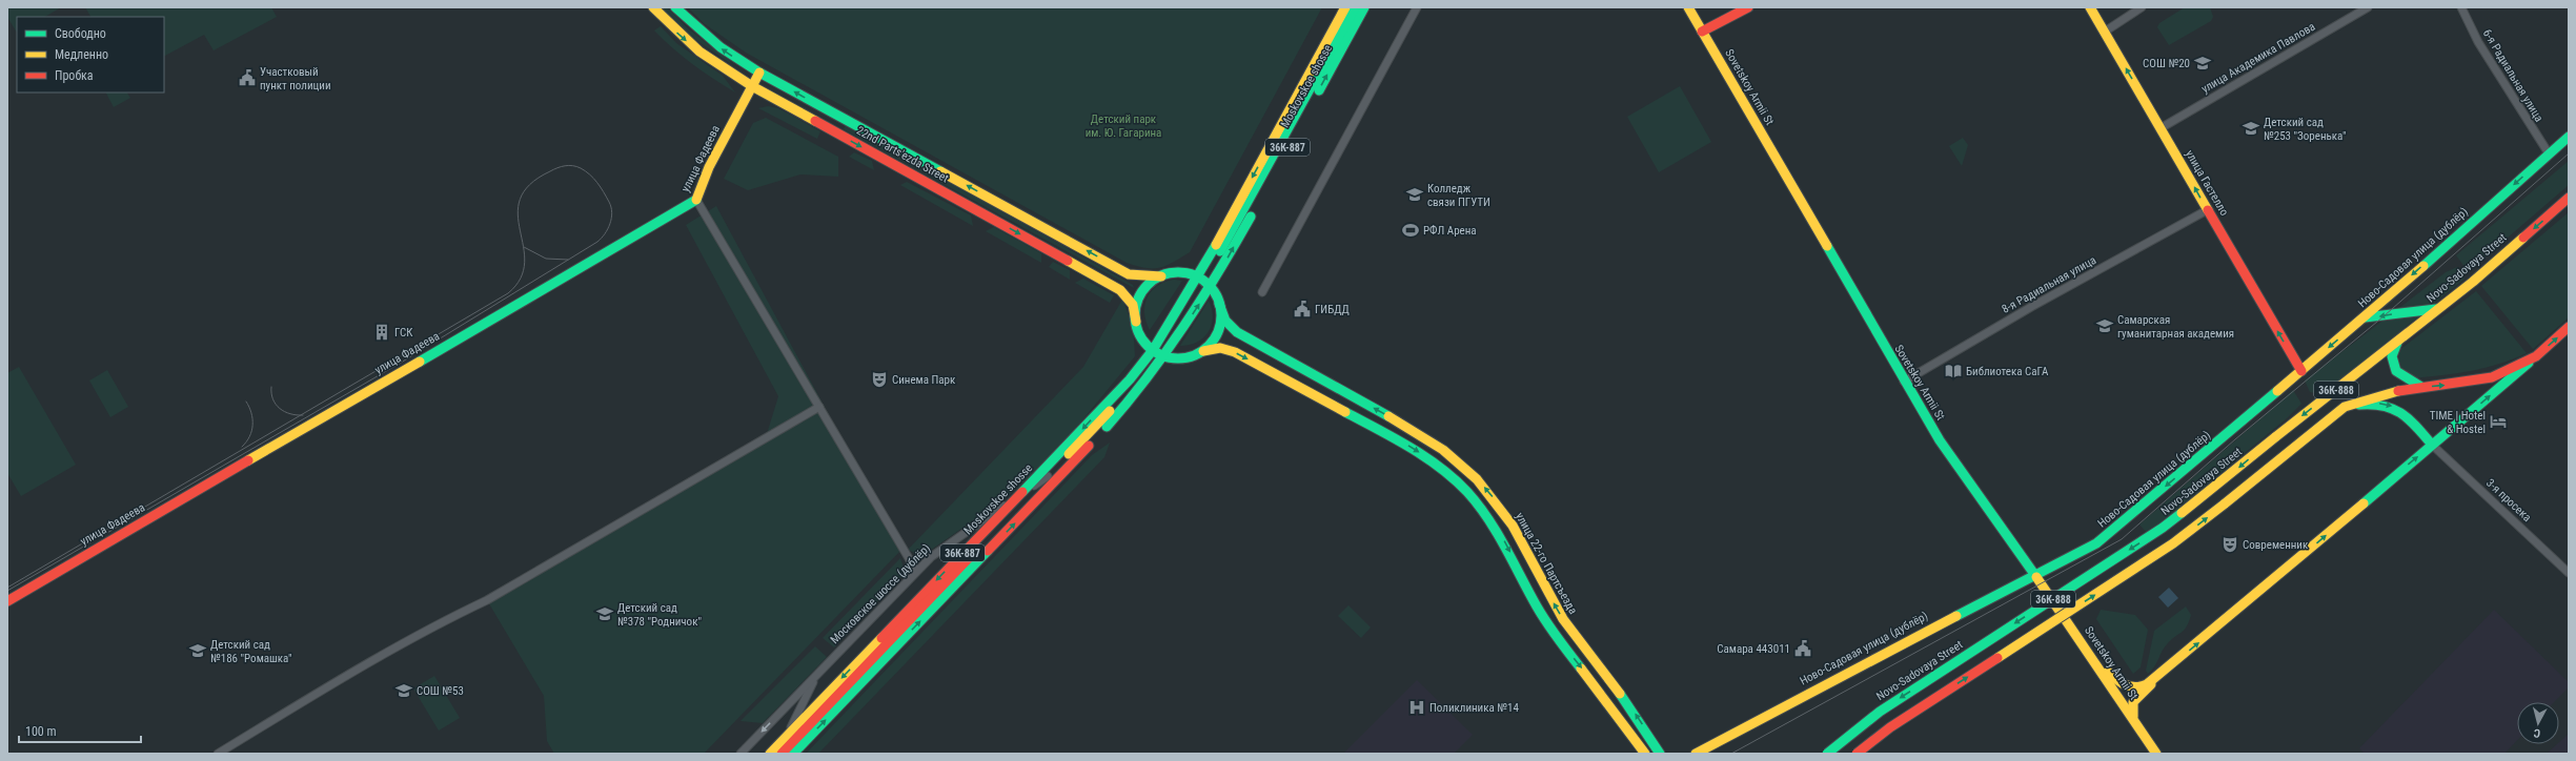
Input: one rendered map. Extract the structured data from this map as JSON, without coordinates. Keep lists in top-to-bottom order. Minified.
{"streets":{"main road":["Moskovskoe shosse","Sovetskoy Armii St","36К-887","22nd Parts'ezda Street","улица Фадеева","улица Гастелло","Ново-Садовая улица (дублёр)","Novo-Sadovaya Street","36К-888","улица 22-го Партсъезда"],"street":["улица Академика Павлова","6-я Радиальная улица","8-я Радиальная улица","3-я просека","Московское шоссе (дублёр)"]},"crossings":[["улица Академика Павлова","улица Гастелло"],["6-я Радиальная улица","Ново-Садовая улица (дублёр)"],["Moskovskoe shosse","22nd Parts'ezda Street"],["Moskovskoe shosse","улица 22-го Партсъезда"],["Moskovskoe shosse","Московское шоссе (дублёр)"],["Sovetskoy Armii St","Ново-Садовая улица (дублёр)"],["Sovetskoy Armii St","8-я Радиальная улица"],["22nd Parts'ezda Street","улица Фадеева"],["22nd Parts'ezda Street","улица 22-го Партсъезда"],["улица Гастелло","Ново-Садовая улица (дублёр)"],["улица Гастелло","8-я Радиальная улица"]],"one_way":["улица Гастелло"],"parks":["Детский парк им. Ю. Гагарина"],"places":{"school or university":["СОШ №20","Детский сад №253 \"Зоренька\"","Колледж связи ПГУТИ","Самарская гуманитарная академия","Детский сад №378 \"Родничок\"","Детский сад №186 \"Ромашка\"","СОШ №53"],"public building":["Участковый пункт полиции","ГИБДД","Самара 443011"],"sports":["РФЛ Арена"],"building":["ГСК"],"library":["Библиотека СаГА"],"theatre":["Синема Парк","Современник"],"hotel":["TIME | Hotel & Hostel"],"hospital":["Поликлиника №14"]},"legend":["Свободно","Медленно","Пробка"],"scale_bar":"100 m","north":"bottom"}
